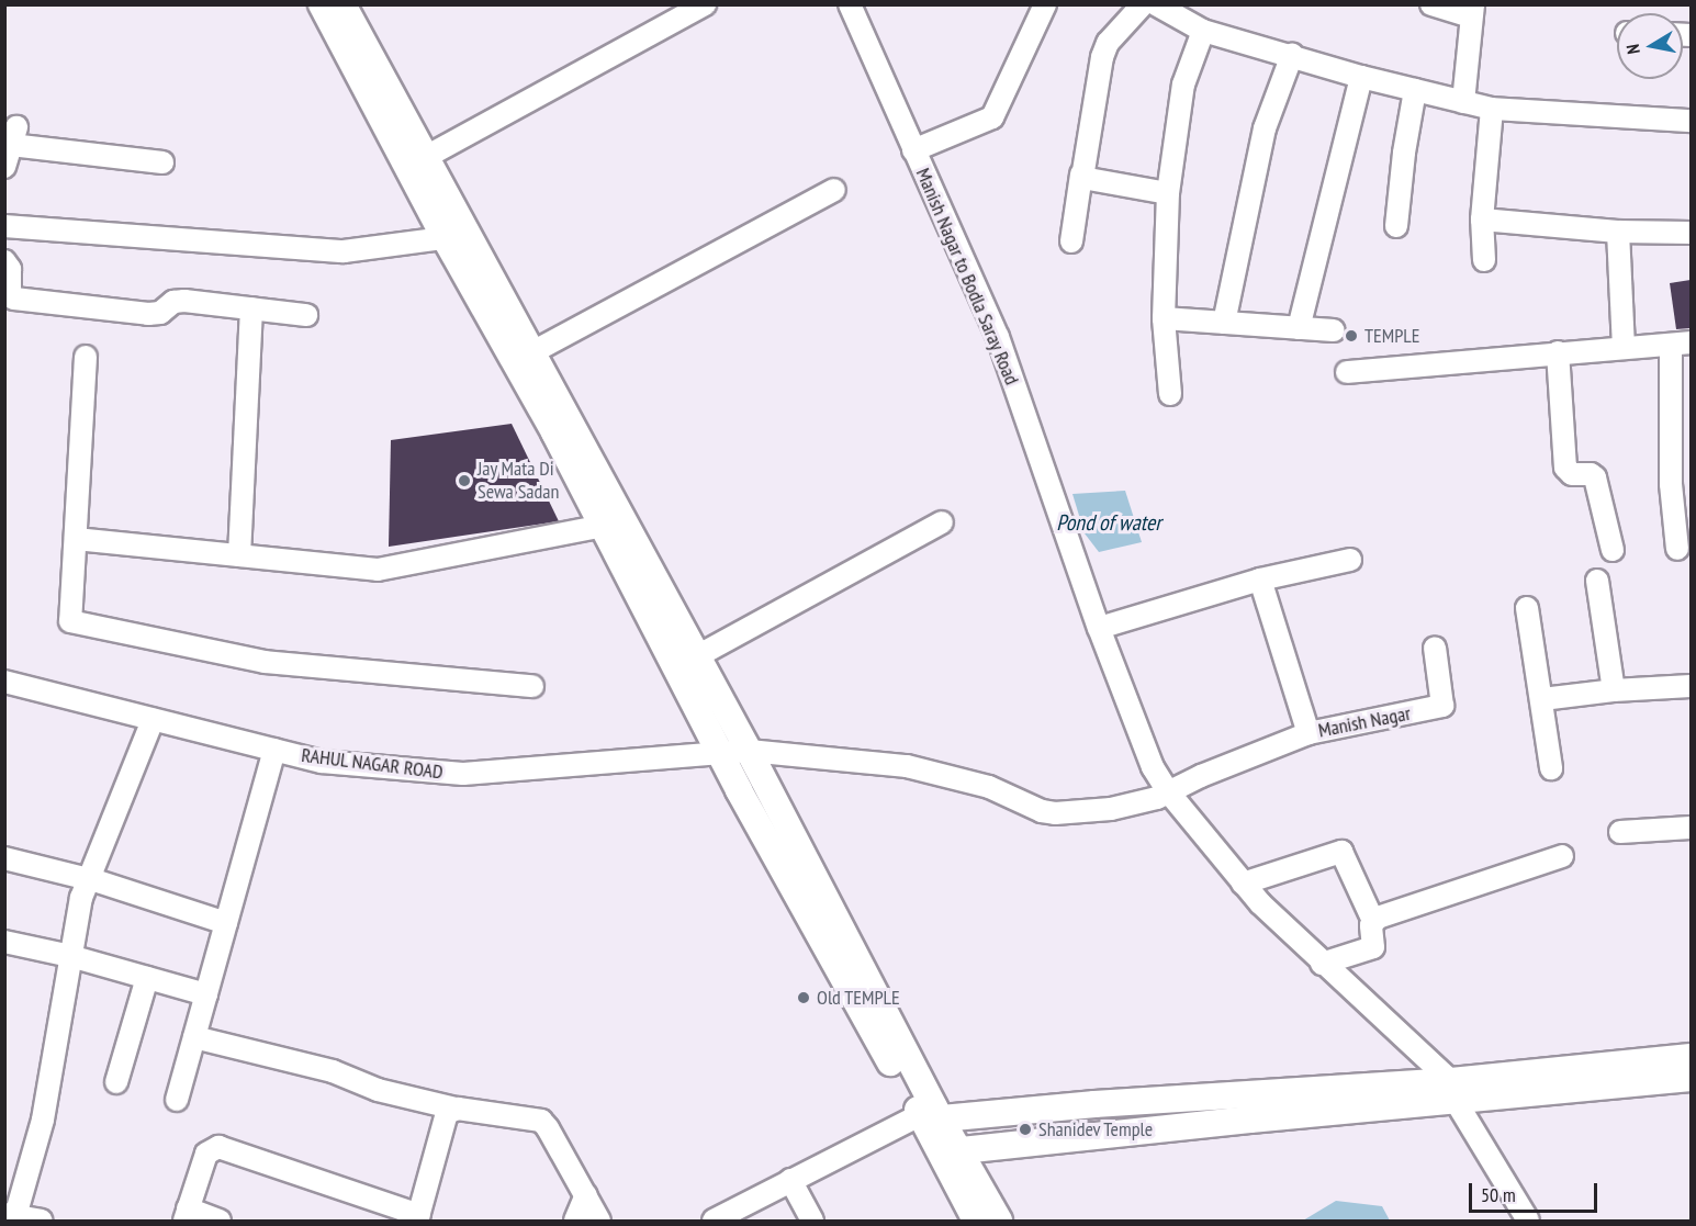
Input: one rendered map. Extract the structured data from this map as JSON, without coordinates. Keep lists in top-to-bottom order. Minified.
{"streets":{"street":["Manish Nagar to Bodla Saray Road","Manish Nagar","RAHUL NAGAR ROAD"]},"crossings":[["Manish Nagar to Bodla Saray Road","RAHUL NAGAR ROAD"],["Manish Nagar","RAHUL NAGAR ROAD"]],"water":["Pond of water"],"places":["TEMPLE","Jay Mata Di Sewa Sadan","Old TEMPLE","Shanidev Temple"],"scale_bar":"50 m","north":"left"}
